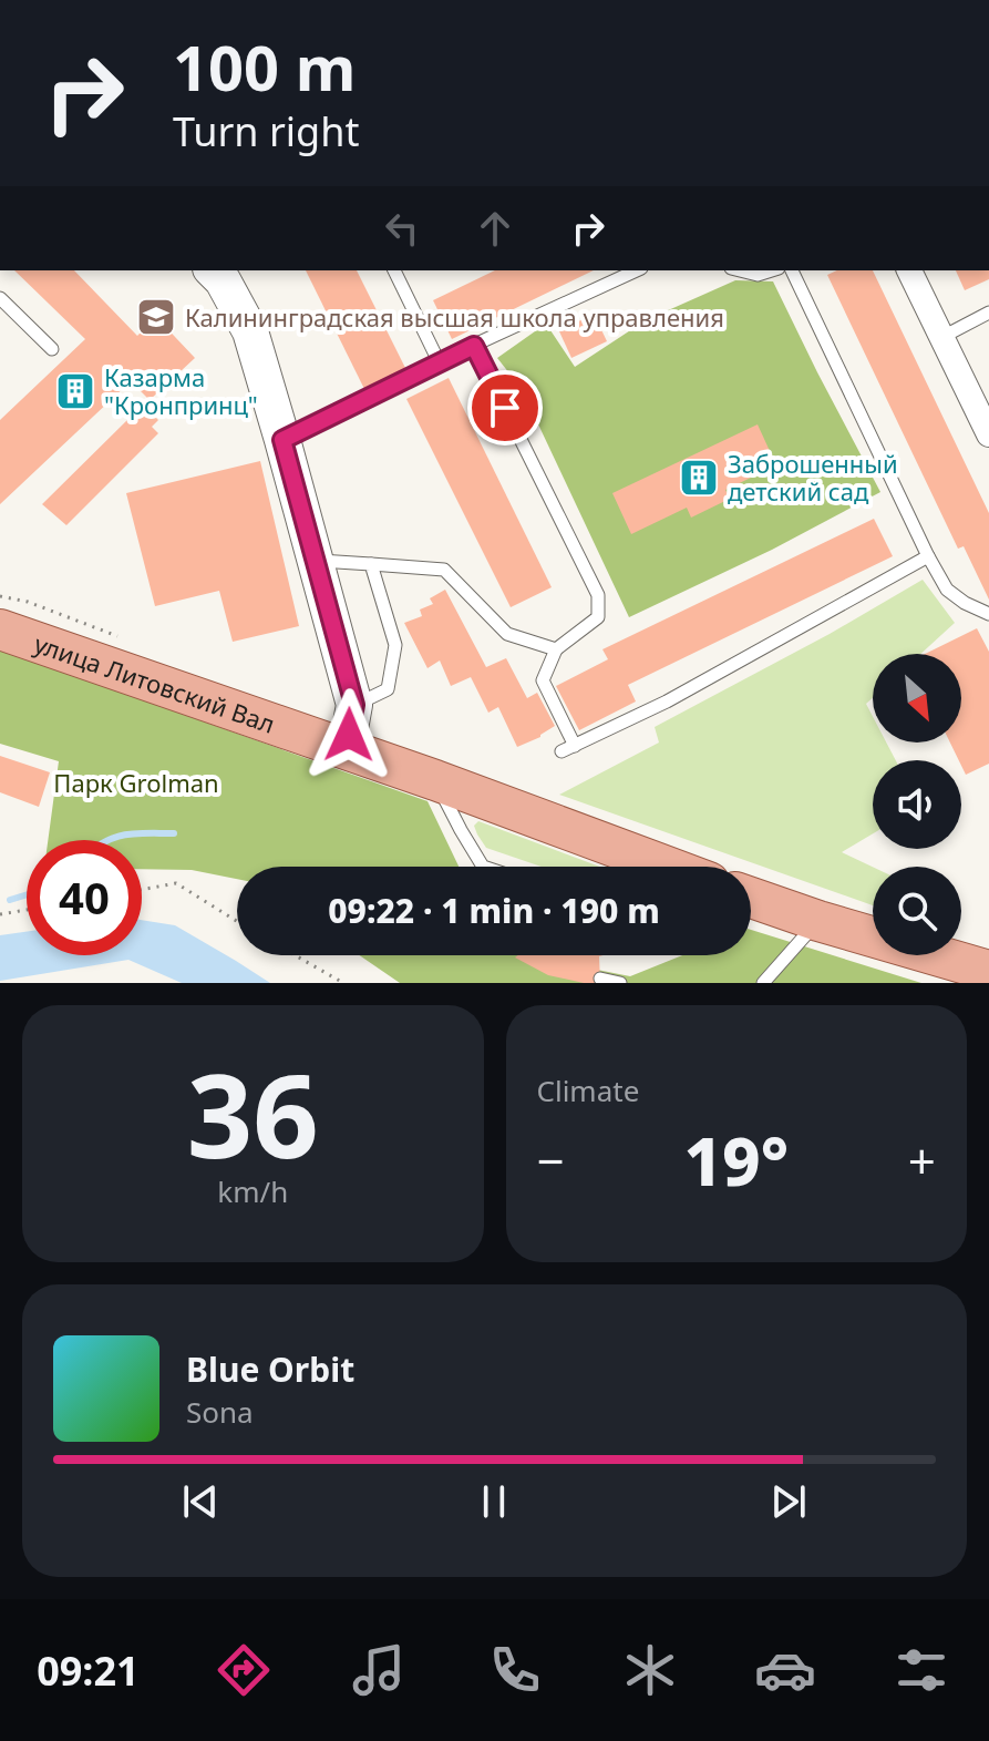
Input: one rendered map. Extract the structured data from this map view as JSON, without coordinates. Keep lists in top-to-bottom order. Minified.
{"streets":{"main road":["улица Литовский Вал"]},"parks":["Парк Grolman"],"places":{"school or university":["Калининградская высшая школа управления"],"building":["Казарма \"Кронпринц\"","Заброшенный детский сад"]},"north":"bottom right","page":{"turn":["100 m","Turn right"],"limit":"40","trip":"09:22 · 1 min · 190 m","tile":[["36","km/h"],"Climate"],"heat":["−","19°","+"],"song":["Blue Orbit","Sona"],"tabs":"09:21"}}
